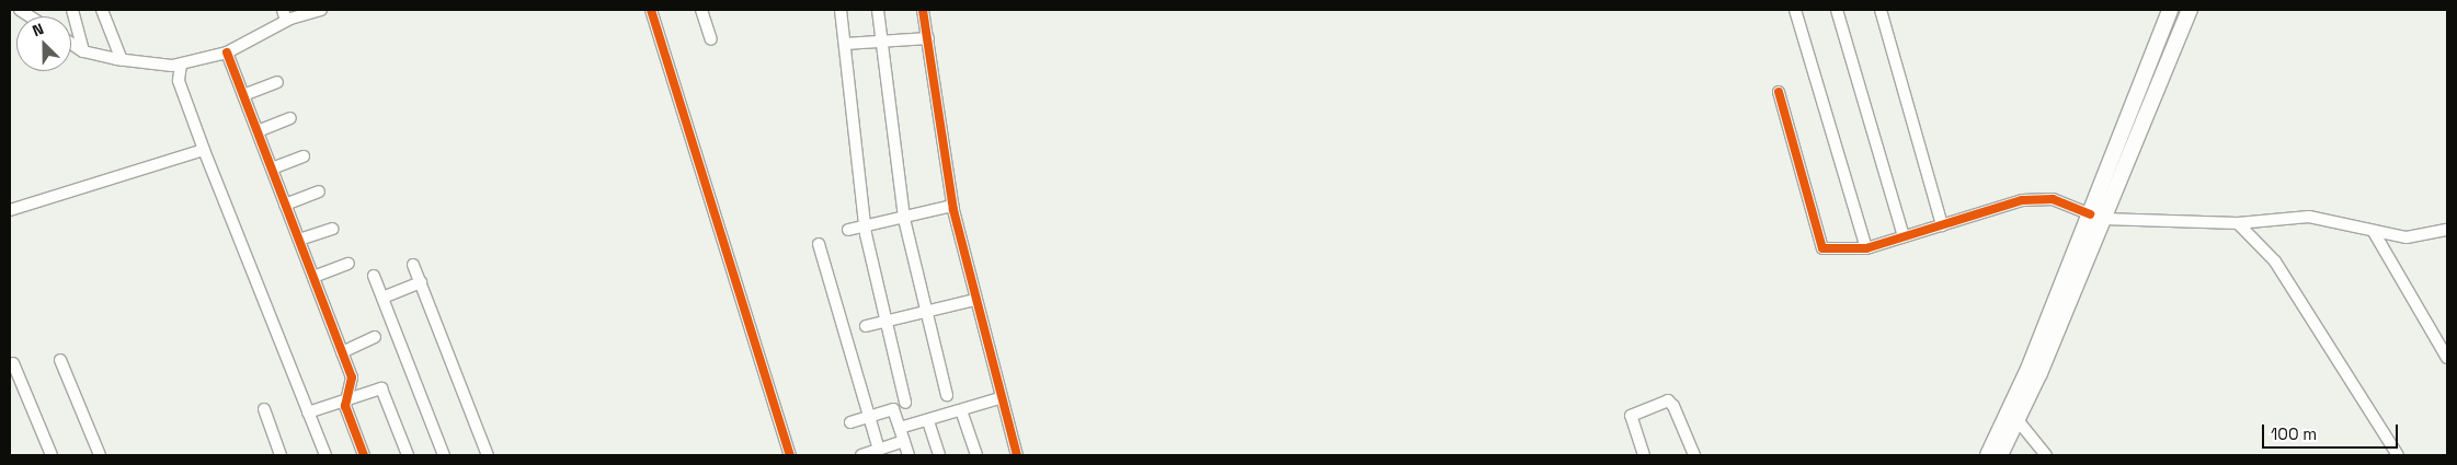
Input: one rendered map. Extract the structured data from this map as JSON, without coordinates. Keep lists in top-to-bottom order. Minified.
{"scale_bar":"100 m","north":"top left"}
